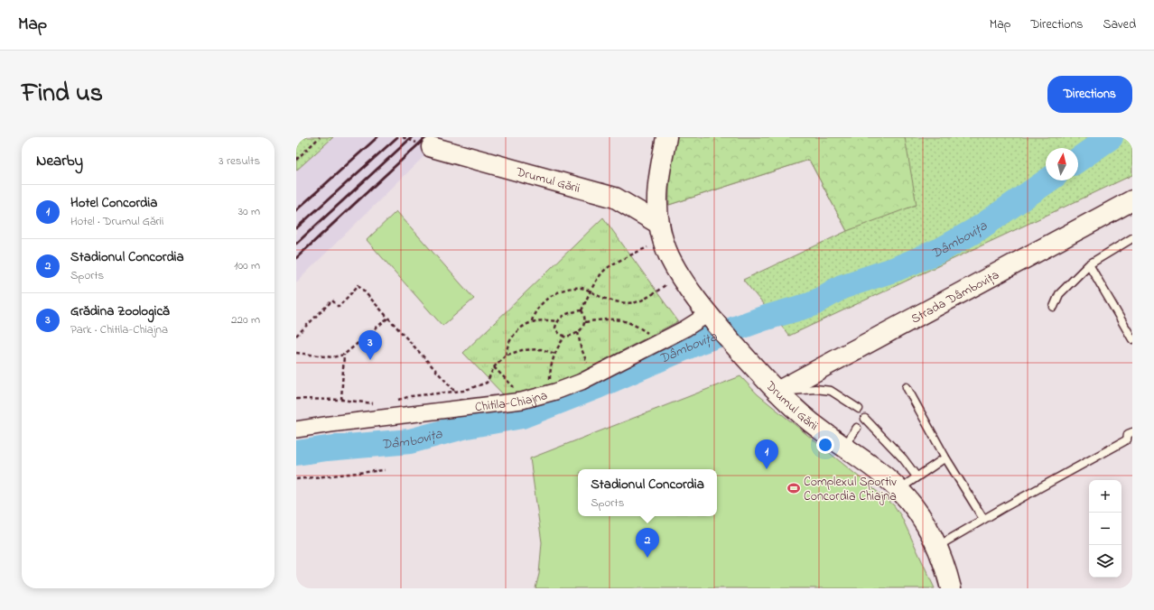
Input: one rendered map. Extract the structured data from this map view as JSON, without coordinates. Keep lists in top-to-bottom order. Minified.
{"streets":{"main road":["Drumul Gării","Strada Dâmbovița"],"street":["Chitila-Chiajna"]},"crossings":[["Drumul Gării","Strada Dâmbovița"],["Drumul Gării","Chitila-Chiajna"]],"water":["Dâmbovița"],"places":{"sports":["Complexul Sportiv Concordia Chiajna"]},"north":"top","page":{"header":"Map","nav":["Map","Directions","Saved"],"title":"Find us","buttons":"Directions","heading":["Nearby","3 results"],"list":[{"mark":"1","name":"Hotel Concordia","note":"Hotel · Drumul Gării","value":"30 m"},{"mark":"2","name":"Stadionul Concordia","note":"Sports","value":"100 m"},{"mark":"3","name":"Grădina Zoologică","note":"Park · Chitila-Chiajna","value":"220 m"}],"pins":["3","1","2"],"popup":["Stadionul Concordia","Sports"],"map_buttons":["+","−"]}}
